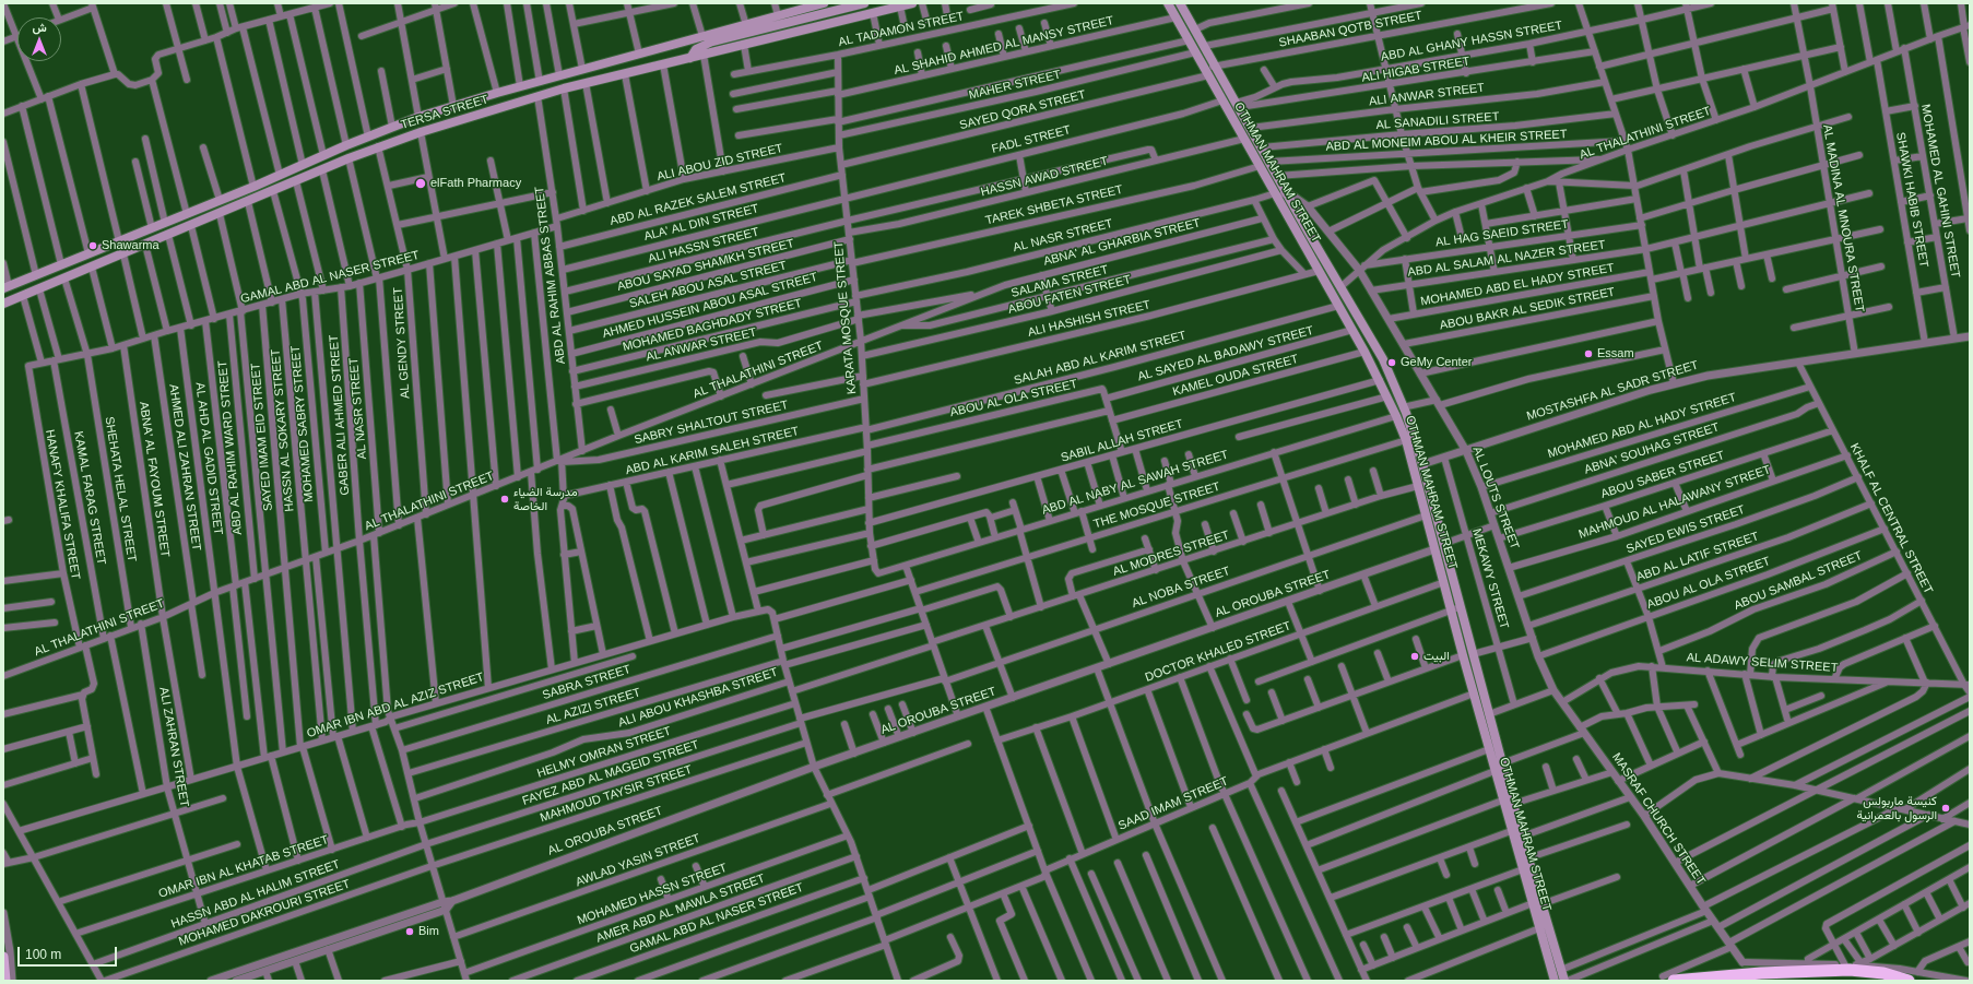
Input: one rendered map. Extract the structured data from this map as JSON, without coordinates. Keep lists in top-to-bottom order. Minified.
{"streets":{"main road":["TERSA STREET","OTHMAN MAHRAM STREET"],"street":["AL TADAMON STREET","SHAABAN QOTB STREET","ABD AL GHANY HASSN STREET","AL SHAHID AHMED AL MANSY STREET","ALI HIGAB STREET","MAHER STREET","ALI ANWAR STREET","SAYED QORA STREET","AL SANADILI STREET","AL THALATHINI STREET","FADL STREET","ABD AL MONEIM ABOU AL KHEIR STREET","ALI ABOU ZID STREET","HASSN AWAD STREET","MOHAMED AL GAHINI STREET","ABD AL RAZEK SALEM STREET","SHAWKI HABIB STREET","TAREK SHBETA STREET","AL MADINA AL MNOURA STREET","ALA' AL DIN STREET","AL HAG SAEID STREET","AL NASR STREET","ABNA' AL GHARBIA STREET","ALI HASSN STREET","ABD AL SALAM AL NAZER STREET","ABOU SAYAD SHAMKH STREET","ABD AL RAHIM ABBAS STREET","GAMAL ABD AL NASER STREET","SALAMA STREET","SALEH ABOU ASAL STREET","MOHAMED ABD EL HADY STREET","ABOU FATEN STREET","AHMED HUSSEIN ABOU ASAL STREET","ABOU BAKR AL SEDIK STREET","KARATA MOSQUE STREET","ALI HASHISH STREET","MOHAMED BAGHDADY STREET","AL GENDY STREET","AL ANWAR STREET","AL SAYED AL BADAWY STREET","SALAH ABD AL KARIM STREET","KAMEL OUDA STREET","MOSTASHFA AL SADR STREET","ABOU AL OLA STREET","GABER ALI AHMED STREET","SABRY SHALTOUT STREET","MOHAMED SABRY STREET","MOHAMED ABD AL HADY STREET","HASSN AL SOKARY STREET","SAYED IMAM EID STREET","SABIL ALLAH STREET","ABD AL RAHIM WARD STREET","ABNA' SOUHAG STREET","ABD AL KARIM SALEH STREET","AL AHD AL GADID STREET","AHMED ALI ZAHRAN STREET","ABOU SABER STREET","ABNA' AL FAYOUM STREET","ABD AL NABY AL SAWAH STREET","SHEHATA HELAL STREET","KAMAL FARAG STREET","AL LOUTS STREET","MAHMOUD AL HALAWANY STREET","HANAFY KHALIFA STREET","THE MOSQUE STREET","KHALF AL CENTRAL STREET","SAYED EWIS STREET","AL MODRES STREET","ABD AL LATIF STREET","MEKAWY STREET","ABOU SAMBAL STREET","AL NOBA STREET","AL OROUBA STREET","DOCTOR KHALED STREET","AL ADAWY SELIM STREET","SABRA STREET","ALI ABOU KHASHBA STREET","OMAR IBN ABD AL AZIZ STREET","AL AZIZI STREET","ALI ZAHRAN STREET","HELMY OMRAN STREET","FAYEZ ABD AL MAGEID STREET","MAHMOUD TAYSIR STREET","SAAD IMAM STREET","MASRAF CHURCH STREET","AWLAD YASIN STREET","OMAR IBN AL KHATAB STREET","HASSN ABD AL HALIM STREET","MOHAMED HASSN STREET","AMER ABD AL MAWLA STREET","MOHAMED DAKROURI STREET"]},"crossings":[["AL TADAMON STREET","KARATA MOSQUE STREET"],["SHAABAN QOTB STREET","SAYED QORA STREET"],["SHAABAN QOTB STREET","OTHMAN MAHRAM STREET"],["ABD AL GHANY HASSN STREET","ALI HIGAB STREET"],["ABD AL GHANY HASSN STREET","OTHMAN MAHRAM STREET"],["AL SHAHID AHMED AL MANSY STREET","OTHMAN MAHRAM STREET"],["AL SHAHID AHMED AL MANSY STREET","KARATA MOSQUE STREET"],["ALI HIGAB STREET","OTHMAN MAHRAM STREET"],["MAHER STREET","OTHMAN MAHRAM STREET"],["MAHER STREET","KARATA MOSQUE STREET"],["ALI ANWAR STREET","OTHMAN MAHRAM STREET"],["SAYED QORA STREET","OTHMAN MAHRAM STREET"],["SAYED QORA STREET","KARATA MOSQUE STREET"],["TERSA STREET","ABD AL RAHIM ABBAS STREET"],["TERSA STREET","AL GENDY STREET"],["TERSA STREET","MOHAMED SABRY STREET"],["TERSA STREET","SHEHATA HELAL STREET"],["TERSA STREET","KAMAL FARAG STREET"],["AL SANADILI STREET","OTHMAN MAHRAM STREET"],["AL THALATHINI STREET","OTHMAN MAHRAM STREET"],["AL THALATHINI STREET","MOHAMED AL GAHINI STREET"],["AL THALATHINI STREET","SHAWKI HABIB STREET"],["AL THALATHINI STREET","AL MADINA AL MNOURA STREET"],["AL THALATHINI STREET","AL HAG SAEID STREET"],["AL THALATHINI STREET","AL NASR STREET"],["AL THALATHINI STREET","ABNA' AL GHARBIA STREET"],["AL THALATHINI STREET","ABD AL RAHIM ABBAS STREET"],["AL THALATHINI STREET","KARATA MOSQUE STREET"],["AL THALATHINI STREET","AL GENDY STREET"],["AL THALATHINI STREET","GABER ALI AHMED STREET"],["AL THALATHINI STREET","SABRY SHALTOUT STREET"],["AL THALATHINI STREET","MOHAMED SABRY STREET"],["AL THALATHINI STREET","HASSN AL SOKARY STREET"],["AL THALATHINI STREET","SAYED IMAM EID STREET"],["AL THALATHINI STREET","ABD AL RAHIM WARD STREET"],["AL THALATHINI STREET","AL AHD AL GADID STREET"],["AL THALATHINI STREET","AHMED ALI ZAHRAN STREET"],["AL THALATHINI STREET","ABNA' AL FAYOUM STREET"],["AL THALATHINI STREET","SHEHATA HELAL STREET"],["AL THALATHINI STREET","KAMAL FARAG STREET"],["AL THALATHINI STREET","AL LOUTS STREET"],["AL THALATHINI STREET","HANAFY KHALIFA STREET"],["AL THALATHINI STREET","ALI ZAHRAN STREET"],["FADL STREET","OTHMAN MAHRAM STREET"],["FADL STREET","TAREK SHBETA STREET"],["FADL STREET","ALA' AL DIN STREET"],["FADL STREET","KARATA MOSQUE STREET"],["ABD AL MONEIM ABOU AL KHEIR STREET","OTHMAN MAHRAM STREET"],["ALI ABOU ZID STREET","ABD AL RAHIM ABBAS STREET"],["ALI ABOU ZID STREET","GAMAL ABD AL NASER STREET"],["ALI ABOU ZID STREET","KARATA MOSQUE STREET"],["OTHMAN MAHRAM STREET","HASSN AWAD STREET"],["OTHMAN MAHRAM STREET","TAREK SHBETA STREET"],["OTHMAN MAHRAM STREET","AL NASR STREET"],["OTHMAN MAHRAM STREET","ALI HASHISH STREET"],["OTHMAN MAHRAM STREET","AL SAYED AL BADAWY STREET"],["OTHMAN MAHRAM STREET","SALAH ABD AL KARIM STREET"],["OTHMAN MAHRAM STREET","KAMEL OUDA STREET"],["OTHMAN MAHRAM STREET","MOSTASHFA AL SADR STREET"],["OTHMAN MAHRAM STREET","SABIL ALLAH STREET"],["OTHMAN MAHRAM STREET","ABD AL NABY AL SAWAH STREET"],["OTHMAN MAHRAM STREET","AL LOUTS STREET"],["OTHMAN MAHRAM STREET","THE MOSQUE STREET"],["OTHMAN MAHRAM STREET","AL MODRES STREET"],["OTHMAN MAHRAM STREET","AL NOBA STREET"],["OTHMAN MAHRAM STREET","AL OROUBA STREET"],["OTHMAN MAHRAM STREET","DOCTOR KHALED STREET"],["OTHMAN MAHRAM STREET","SAAD IMAM STREET"],["HASSN AWAD STREET","TAREK SHBETA STREET"],["HASSN AWAD STREET","ALI HASSN STREET"],["HASSN AWAD STREET","ABOU SAYAD SHAMKH STREET"],["HASSN AWAD STREET","KARATA MOSQUE STREET"],["MOHAMED AL GAHINI STREET","MOSTASHFA AL SADR STREET"],["ABD AL RAZEK SALEM STREET","ABD AL RAHIM ABBAS STREET"],["ABD AL RAZEK SALEM STREET","KARATA MOSQUE STREET"],["SHAWKI HABIB STREET","MOSTASHFA AL SADR STREET"],["TAREK SHBETA STREET","ALI HASSN STREET"],["TAREK SHBETA STREET","SALEH ABOU ASAL STREET"],["TAREK SHBETA STREET","KARATA MOSQUE STREET"],["AL MADINA AL MNOURA STREET","AL HAG SAEID STREET"],["AL MADINA AL MNOURA STREET","ABD AL SALAM AL NAZER STREET"],["AL MADINA AL MNOURA STREET","MOHAMED ABD EL HADY STREET"],["AL MADINA AL MNOURA STREET","MOSTASHFA AL SADR STREET"],["ALA' AL DIN STREET","ABD AL RAHIM ABBAS STREET"],["ALA' AL DIN STREET","KARATA MOSQUE STREET"],["AL HAG SAEID STREET","AL LOUTS STREET"],["AL NASR STREET","GAMAL ABD AL NASER STREET"],["AL NASR STREET","KARATA MOSQUE STREET"],["AL NASR STREET","MOHAMED BAGHDADY STREET"],["AL NASR STREET","AL OROUBA STREET"],["AL NASR STREET","SABRA STREET"],["AL NASR STREET","ALI ABOU KHASHBA STREET"],["AL NASR STREET","OMAR IBN ABD AL AZIZ STREET"],["AL NASR STREET","AL AZIZI STREET"],["AL NASR STREET","HELMY OMRAN STREET"],["AL NASR STREET","FAYEZ ABD AL MAGEID STREET"],["AL NASR STREET","MAHMOUD TAYSIR STREET"],["AL NASR STREET","AWLAD YASIN STREET"],["AL NASR STREET","OMAR IBN AL KHATAB STREET"],["AL NASR STREET","HASSN ABD AL HALIM STREET"],["AL NASR STREET","MOHAMED HASSN STREET"],["AL NASR STREET","MOHAMED DAKROURI STREET"],["ABNA' AL GHARBIA STREET","SALAMA STREET"],["ABNA' AL GHARBIA STREET","KARATA MOSQUE STREET"],["ABNA' AL GHARBIA STREET","AL ANWAR STREET"],["ALI HASSN STREET","ABD AL RAHIM ABBAS STREET"],["ALI HASSN STREET","KARATA MOSQUE STREET"],["ABD AL SALAM AL NAZER STREET","AL LOUTS STREET"],["ABOU SAYAD SHAMKH STREET","ABD AL RAHIM ABBAS STREET"],["ABOU SAYAD SHAMKH STREET","KARATA MOSQUE STREET"],["ABD AL RAHIM ABBAS STREET","GAMAL ABD AL NASER STREET"],["ABD AL RAHIM ABBAS STREET","SALEH ABOU ASAL STREET"],["ABD AL RAHIM ABBAS STREET","AHMED HUSSEIN ABOU ASAL STREET"],["ABD AL RAHIM ABBAS STREET","MOHAMED BAGHDADY STREET"],["ABD AL RAHIM ABBAS STREET","AL ANWAR STREET"],["GAMAL ABD AL NASER STREET","AL GENDY STREET"],["GAMAL ABD AL NASER STREET","GABER ALI AHMED STREET"],["GAMAL ABD AL NASER STREET","MOHAMED SABRY STREET"],["GAMAL ABD AL NASER STREET","HASSN AL SOKARY STREET"],["GAMAL ABD AL NASER STREET","SAYED IMAM EID STREET"],["GAMAL ABD AL NASER STREET","ABD AL RAHIM WARD STREET"],["GAMAL ABD AL NASER STREET","AL AHD AL GADID STREET"],["GAMAL ABD AL NASER STREET","AHMED ALI ZAHRAN STREET"],["GAMAL ABD AL NASER STREET","ABNA' AL FAYOUM STREET"],["GAMAL ABD AL NASER STREET","SHEHATA HELAL STREET"],["GAMAL ABD AL NASER STREET","KAMAL FARAG STREET"],["GAMAL ABD AL NASER STREET","HANAFY KHALIFA STREET"],["SALEH ABOU ASAL STREET","KARATA MOSQUE STREET"],["MOHAMED ABD EL HADY STREET","AL LOUTS STREET"],["ABOU FATEN STREET","KARATA MOSQUE STREET"],["AHMED HUSSEIN ABOU ASAL STREET","KARATA MOSQUE STREET"],["ABOU BAKR AL SEDIK STREET","AL LOUTS STREET"],["KARATA MOSQUE STREET","ALI HASHISH STREET"],["KARATA MOSQUE STREET","MOHAMED BAGHDADY STREET"],["KARATA MOSQUE STREET","AL ANWAR STREET"],["KARATA MOSQUE STREET","SALAH ABD AL KARIM STREET"],["KARATA MOSQUE STREET","ABOU AL OLA STREET"],["KARATA MOSQUE STREET","SABRY SHALTOUT STREET"],["KARATA MOSQUE STREET","SABIL ALLAH STREET"],["KARATA MOSQUE STREET","ABD AL KARIM SALEH STREET"],["KARATA MOSQUE STREET","ABD AL NABY AL SAWAH STREET"],["AL SAYED AL BADAWY STREET","ABOU AL OLA STREET"],["SALAH ABD AL KARIM STREET","ABD AL KARIM SALEH STREET"],["MOSTASHFA AL SADR STREET","AL LOUTS STREET"],["MOSTASHFA AL SADR STREET","KHALF AL CENTRAL STREET"],["MOSTASHFA AL SADR STREET","MEKAWY STREET"],["ABOU AL OLA STREET","AL LOUTS STREET"],["ABOU AL OLA STREET","KHALF AL CENTRAL STREET"],["GABER ALI AHMED STREET","OMAR IBN ABD AL AZIZ STREET"],["GABER ALI AHMED STREET","OMAR IBN AL KHATAB STREET"],["MOHAMED ABD AL HADY STREET","AL LOUTS STREET"],["MOHAMED ABD AL HADY STREET","KHALF AL CENTRAL STREET"],["HASSN AL SOKARY STREET","OMAR IBN ABD AL AZIZ STREET"],["SAYED IMAM EID STREET","OMAR IBN ABD AL AZIZ STREET"],["SAYED IMAM EID STREET","OMAR IBN AL KHATAB STREET"],["ABNA' SOUHAG STREET","AL LOUTS STREET"],["ABNA' SOUHAG STREET","KHALF AL CENTRAL STREET"],["AL AHD AL GADID STREET","OMAR IBN ABD AL AZIZ STREET"],["AL AHD AL GADID STREET","OMAR IBN AL KHATAB STREET"],["ABOU SABER STREET","AL LOUTS STREET"],["ABOU SABER STREET","KHALF AL CENTRAL STREET"],["ABNA' AL FAYOUM STREET","OMAR IBN ABD AL AZIZ STREET"],["KAMAL FARAG STREET","OMAR IBN ABD AL AZIZ STREET"],["AL LOUTS STREET","MAHMOUD AL HALAWANY STREET"],["AL LOUTS STREET","SAYED EWIS STREET"],["AL LOUTS STREET","ABD AL LATIF STREET"],["AL LOUTS STREET","MASRAF CHURCH STREET"],["MAHMOUD AL HALAWANY STREET","KHALF AL CENTRAL STREET"],["KHALF AL CENTRAL STREET","SAYED EWIS STREET"],["KHALF AL CENTRAL STREET","ABD AL LATIF STREET"],["KHALF AL CENTRAL STREET","ABOU SAMBAL STREET"],["KHALF AL CENTRAL STREET","AL ADAWY SELIM STREET"],["AL NOBA STREET","FAYEZ ABD AL MAGEID STREET"],["AL ADAWY SELIM STREET","MASRAF CHURCH STREET"],["OMAR IBN ABD AL AZIZ STREET","ALI ZAHRAN STREET"],["ALI ZAHRAN STREET","OMAR IBN AL KHATAB STREET"],["ALI ZAHRAN STREET","HASSN ABD AL HALIM STREET"],["HELMY OMRAN STREET","OMAR IBN AL KHATAB STREET"],["FAYEZ ABD AL MAGEID STREET","HASSN ABD AL HALIM STREET"],["MAHMOUD TAYSIR STREET","MOHAMED DAKROURI STREET"]],"places":["elFath Pharmacy","Shawarma","Essam","GeMy Center","مدرسة الضياء الخاصة","البيت","كنيسة ماربولس الرسول بالعمرانية","Bim"],"scale_bar":"100 m","north":"top"}
